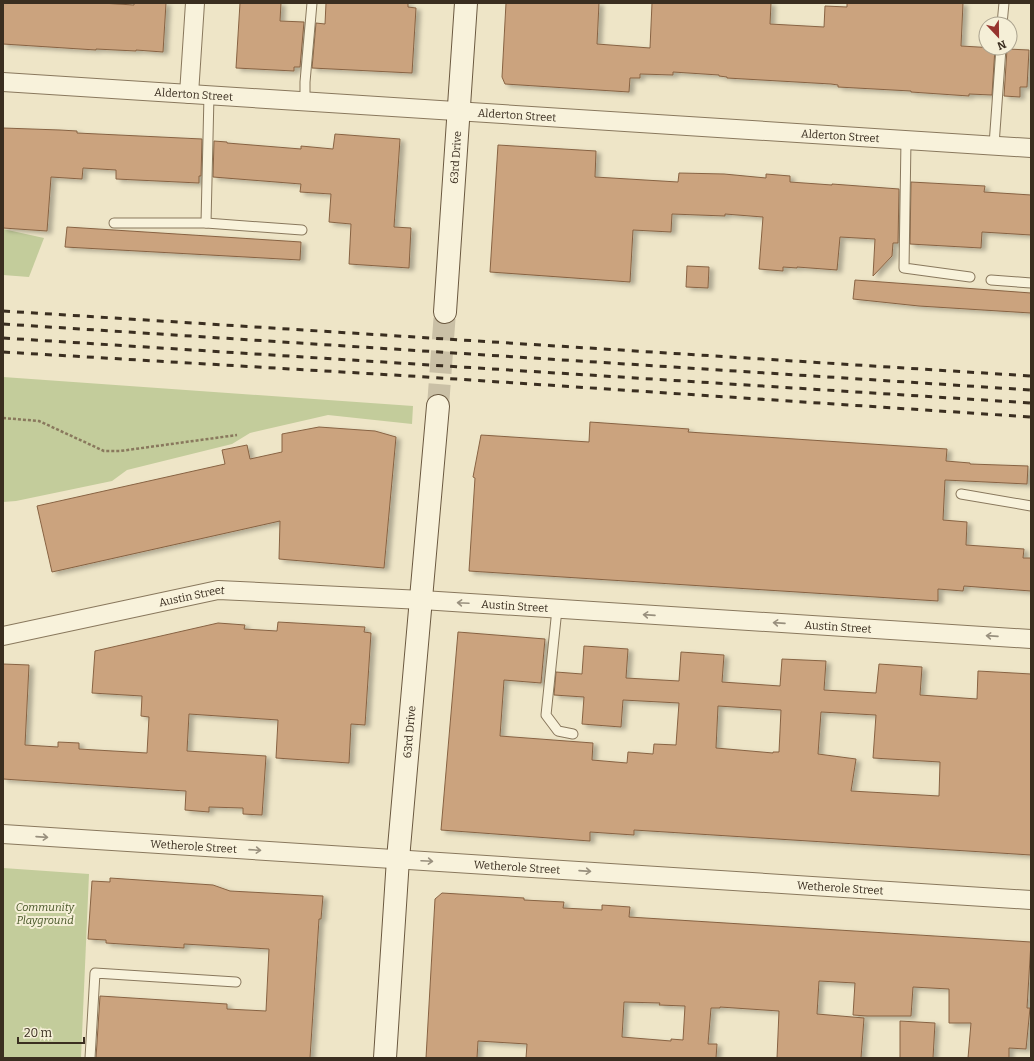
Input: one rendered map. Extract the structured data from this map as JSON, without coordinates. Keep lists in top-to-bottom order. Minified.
{"streets":{"street":["Alderton Street","63rd Drive","Austin Street","Wetherole Street"]},"crossings":[["Alderton Street","63rd Drive"],["63rd Drive","Austin Street"],["63rd Drive","Wetherole Street"]],"one_way":["Austin Street","Wetherole Street"],"parks":["Community Playground"],"scale_bar":"20 m","north":"bottom"}
